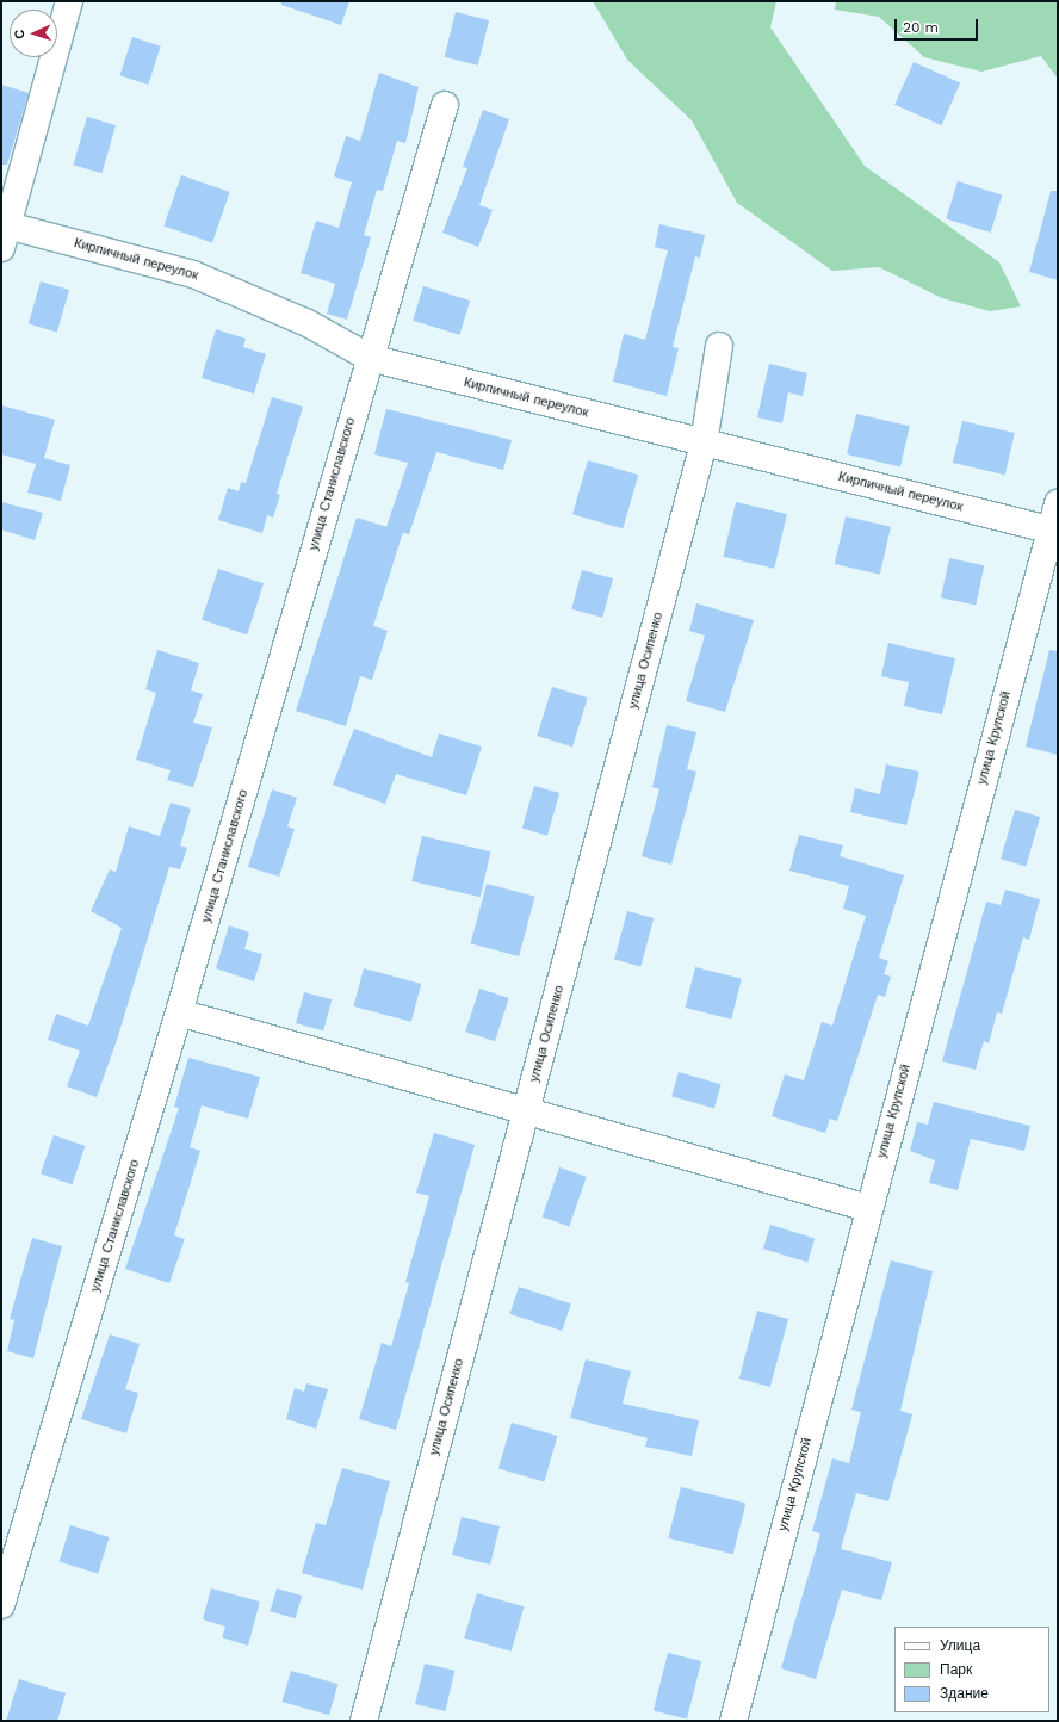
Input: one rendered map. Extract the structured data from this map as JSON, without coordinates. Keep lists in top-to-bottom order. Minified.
{"streets":{"street":["Кирпичный переулок","улица Станиславского","улица Осипенко","улица Крупской"]},"crossings":[["Кирпичный переулок","улица Станиславского"],["Кирпичный переулок","улица Осипенко"],["Кирпичный переулок","улица Крупской"]],"legend":["Улица","Парк","Здание"],"scale_bar":"20 m","north":"left"}
